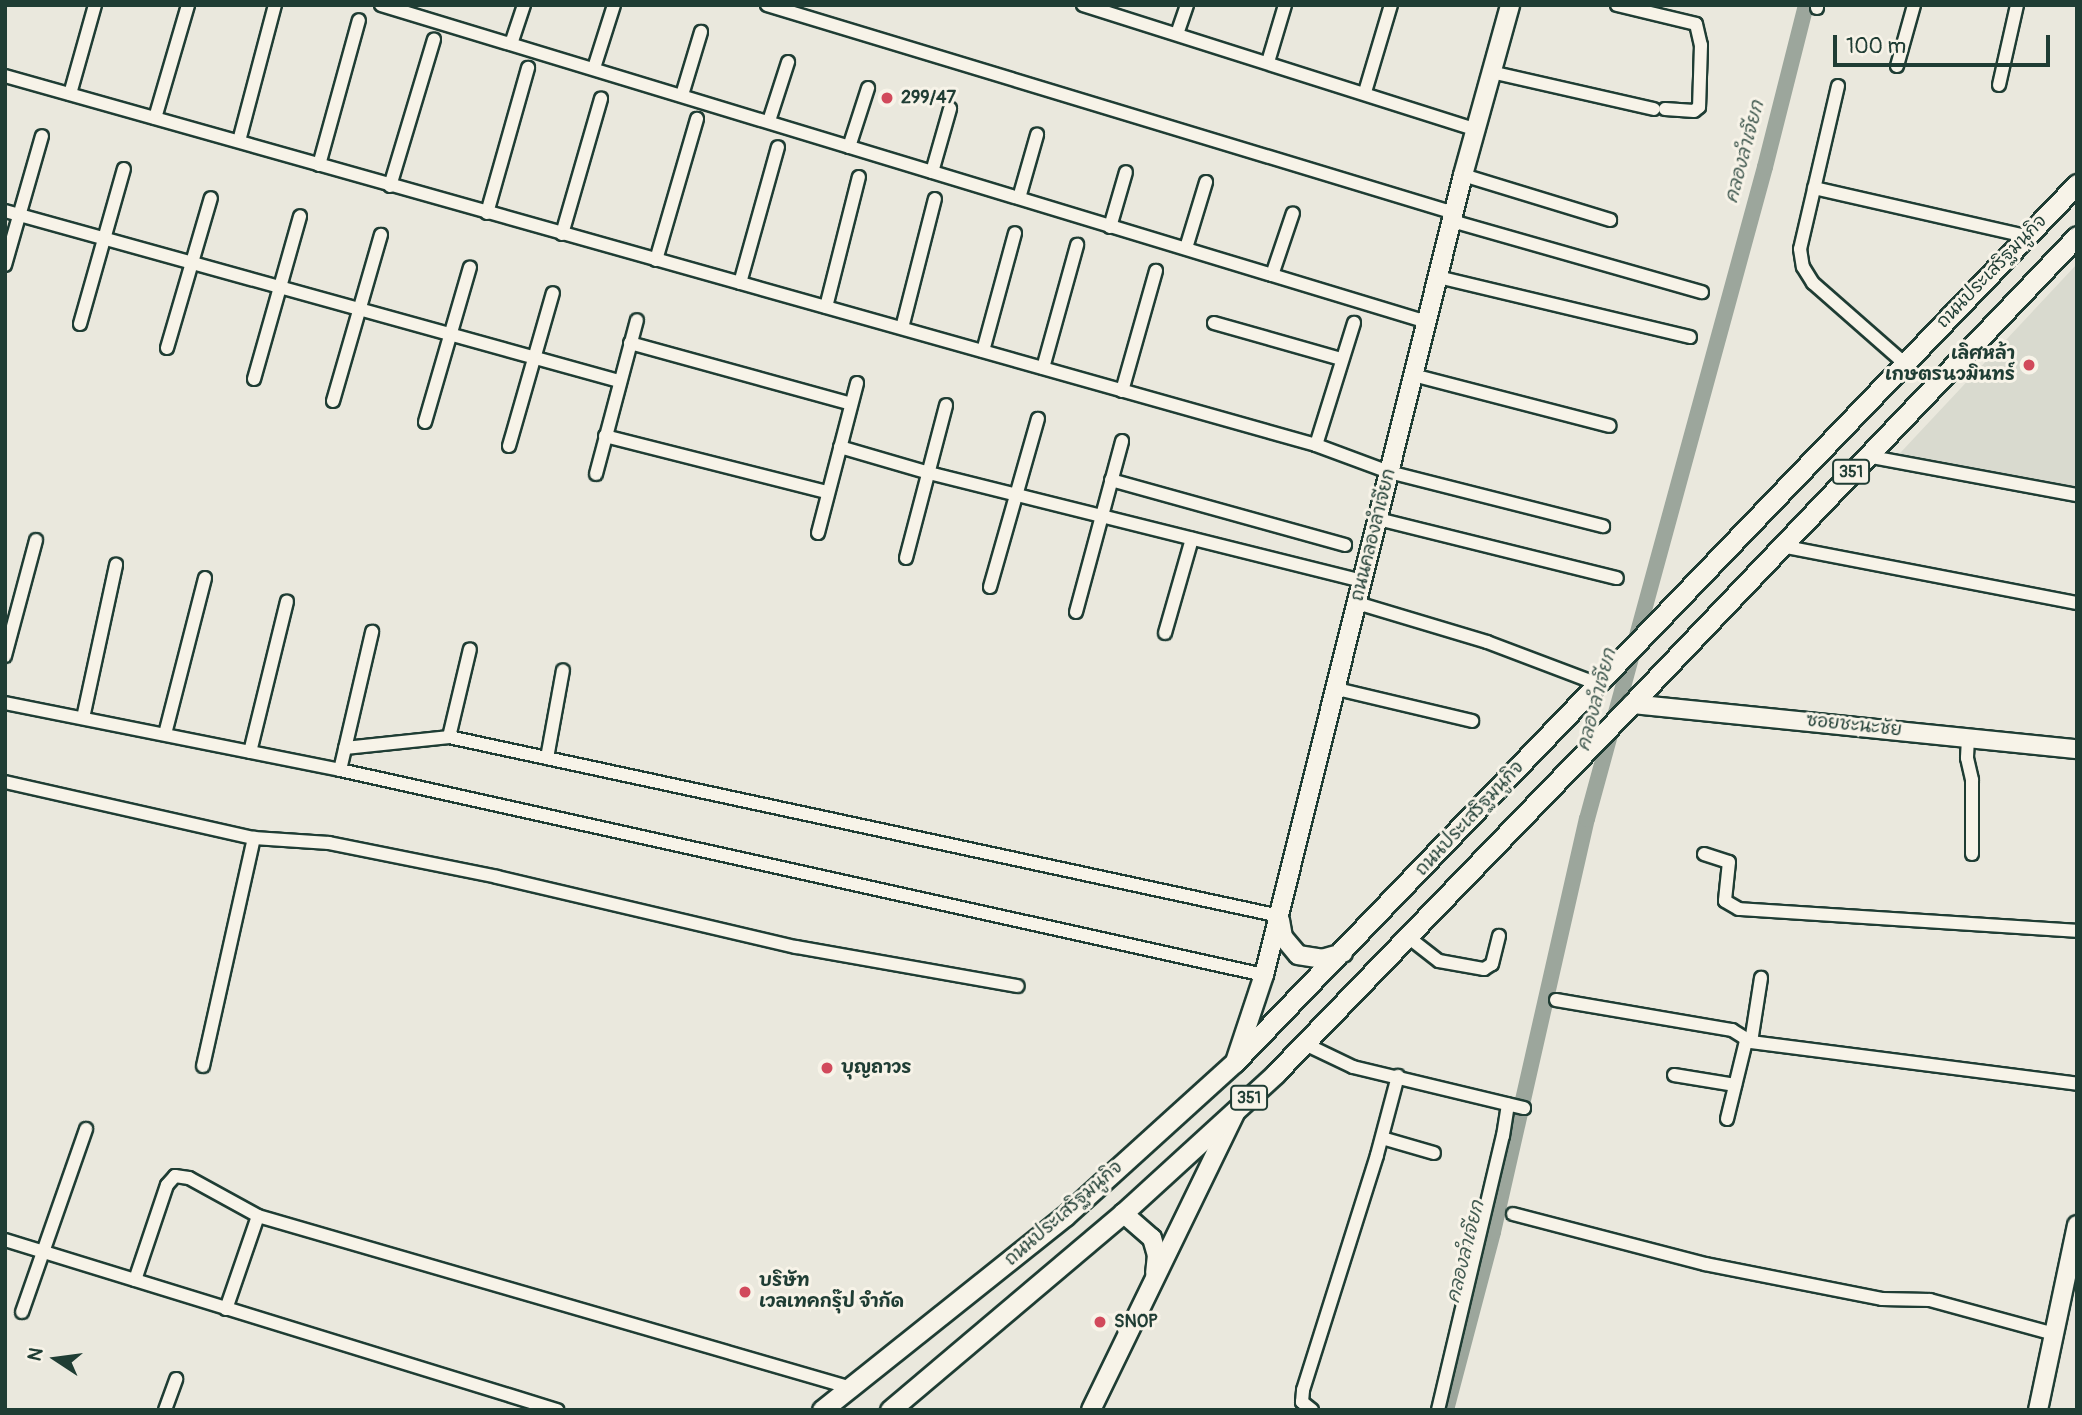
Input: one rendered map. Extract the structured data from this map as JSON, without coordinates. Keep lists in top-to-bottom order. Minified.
{"streets":{"main road":["ถนนประเสริฐมนูกิจ","351"],"street":["ถนนคลองลำเจียก","ซอยชะนะชัย"]},"crossings":[["ถนนประเสริฐมนูกิจ","ถนนคลองลำเจียก"],["ถนนประเสริฐมนูกิจ","ซอยชะนะชัย"]],"water":["คลองลำเจียก"],"places":["299/47","เลิศหล้า เกษตรนวมินทร์","บุญถาวร","บริษัท เวลเทคกรุ๊ป จำกัด","SNOP"],"scale_bar":"100 m","north":"left"}
